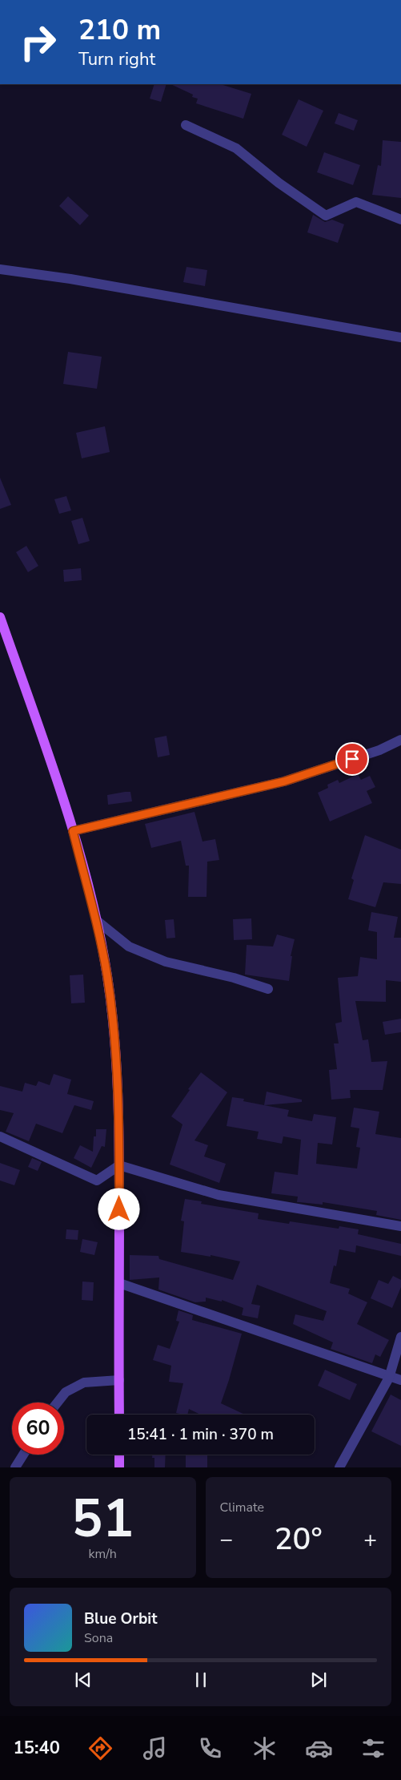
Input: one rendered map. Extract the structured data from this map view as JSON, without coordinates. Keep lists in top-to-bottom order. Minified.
{"page":{"turn":["210 m","Turn right"],"limit":"60","trip":"15:41 · 1 min · 370 m","tile":[["51","km/h"],"Climate"],"heat":["−","20°","+"],"song":["Blue Orbit","Sona"],"tabs":"15:40"}}
